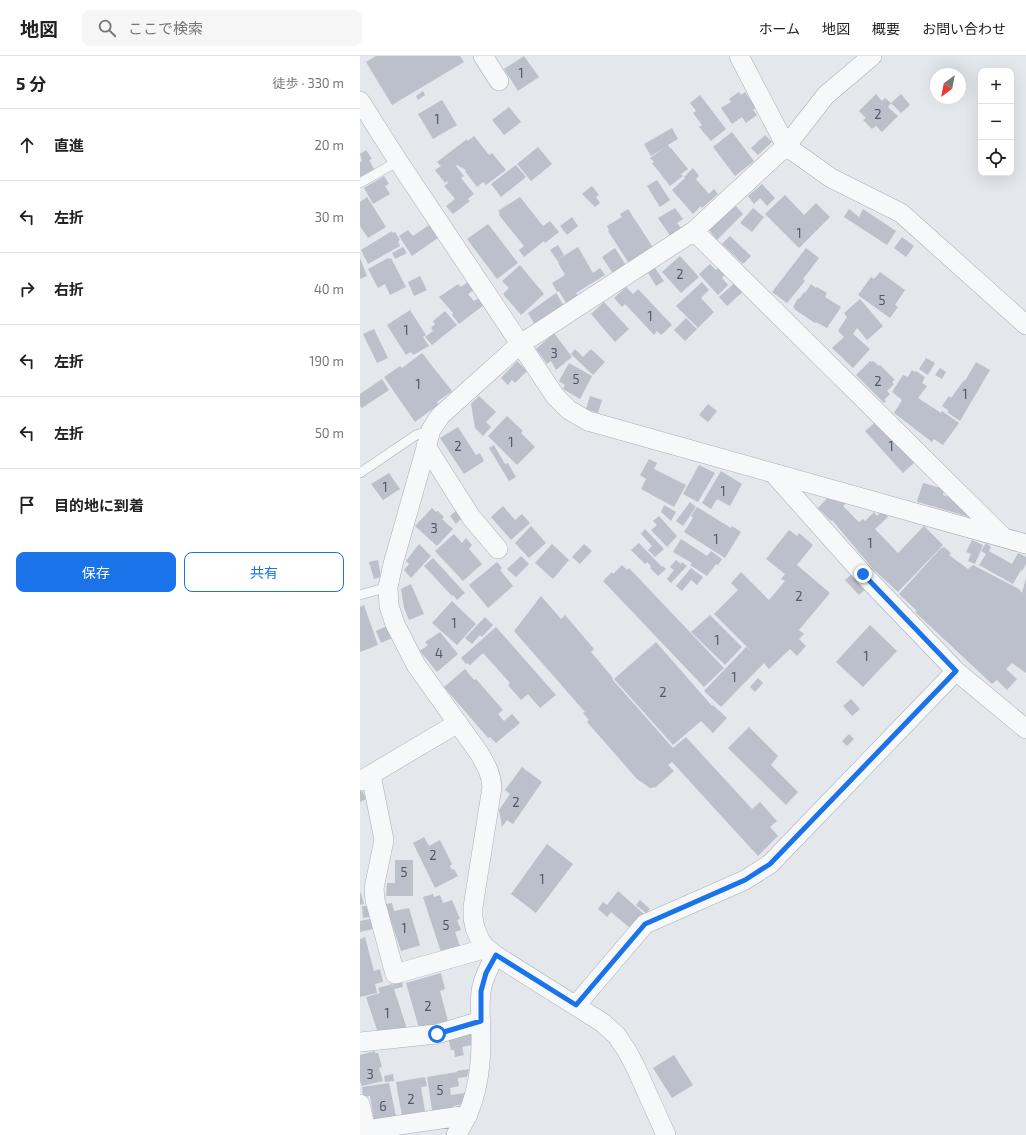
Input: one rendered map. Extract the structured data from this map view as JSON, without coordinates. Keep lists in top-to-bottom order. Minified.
{"house_numbers":["1","2","1","1","2","5","1","1","3","5","2","1","1","1","2","1","1","1","3","1","1","2","1","1","4","1","1","2","2","2","5","1","5","1","2","1","3","5","2","6"],"north":"bottom left","page":{"header":"地図","search":"ここで検索","nav":["ホーム","地図","概要","お問い合わせ"],"heading":["5 分","徒歩 · 330 m"],"map_buttons":["+","−"],"list":[["直進","20 m"],["左折","30 m"],["右折","40 m"],["左折","190 m"],["左折","50 m"],"目的地に到着"],"buttons":["保存","共有"]}}
